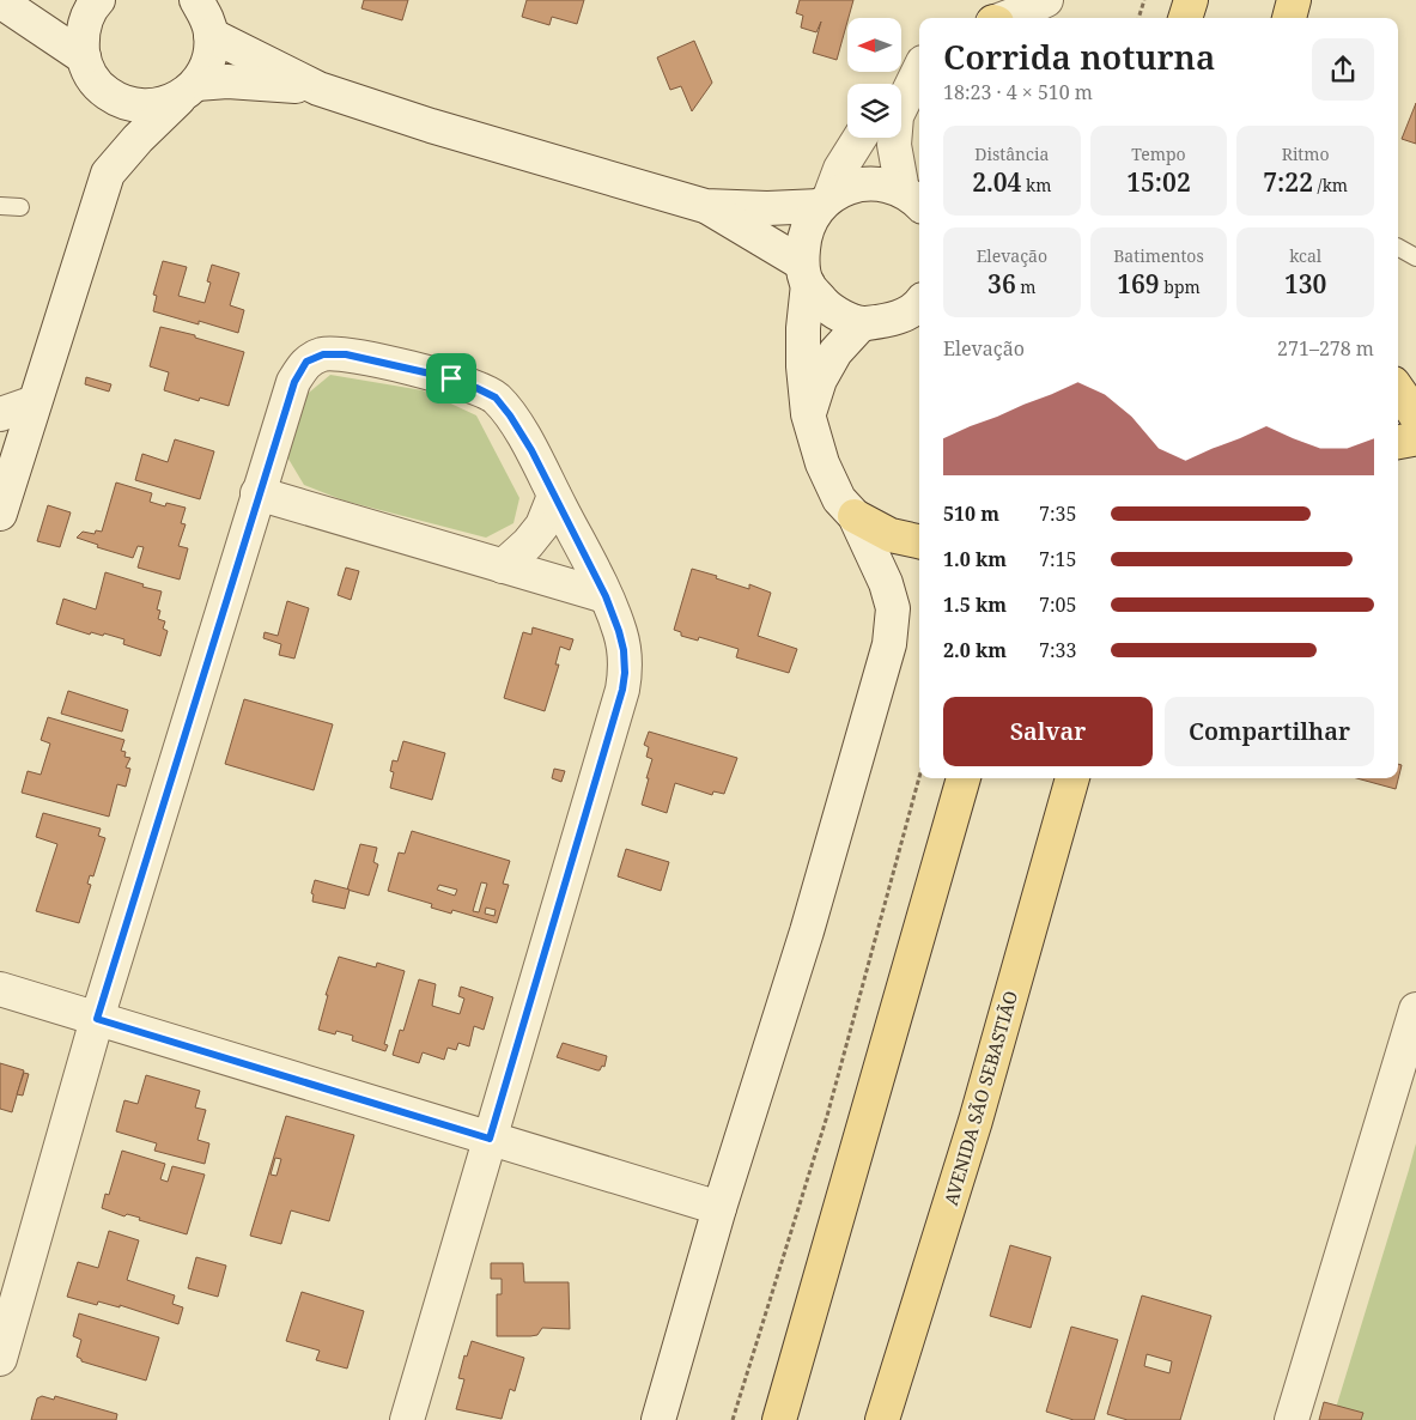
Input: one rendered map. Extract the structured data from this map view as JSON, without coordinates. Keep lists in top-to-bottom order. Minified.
{"streets":{"main road":["AVENIDA SÃO SEBASTIÃO"]},"north":"left","page":{"heading":["Corrida noturna","18:23 · 4 × 510 m"],"stats":[["Distância","2.04 km"],["Tempo","15:02"],["Ritmo","7:22 /km"],["Elevação","36 m"],["Batimentos","169 bpm"],["kcal","130"]],"chart":["Elevação","271–278 m"],"list":[{"name":"510 m","note":"7:35"},{"name":"1.0 km","note":"7:15"},{"name":"1.5 km","note":"7:05"},{"name":"2.0 km","note":"7:33"}],"buttons":["Salvar","Compartilhar"]}}
